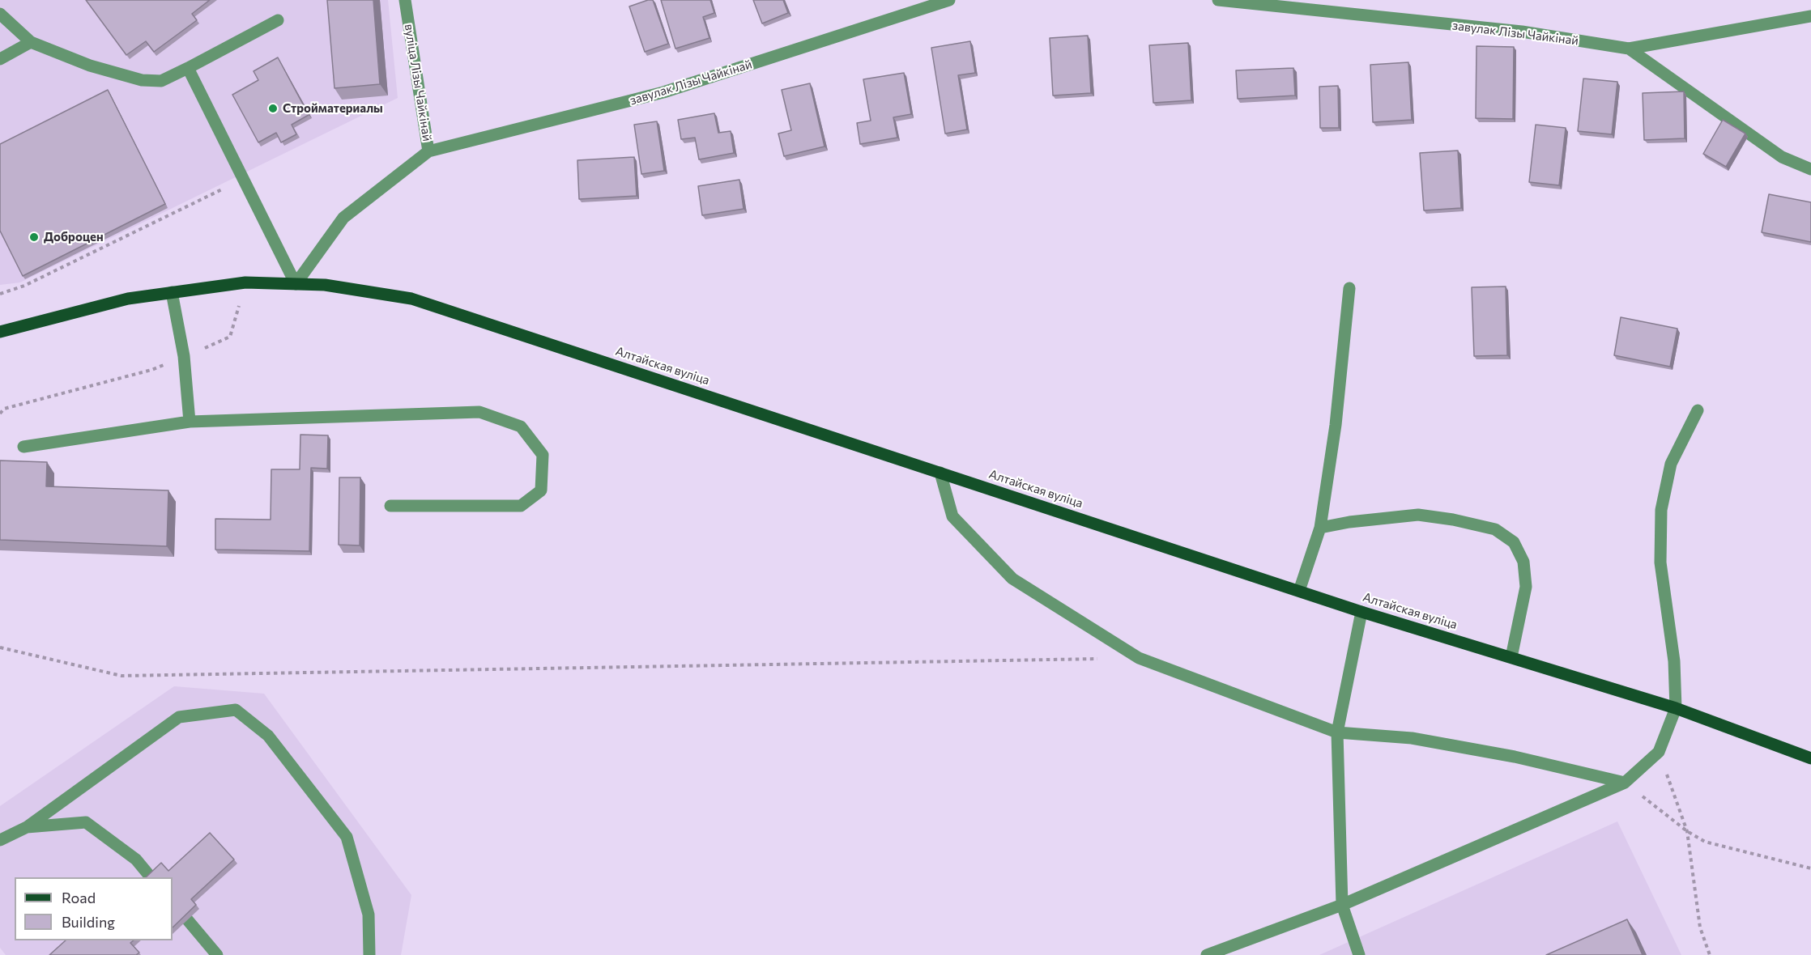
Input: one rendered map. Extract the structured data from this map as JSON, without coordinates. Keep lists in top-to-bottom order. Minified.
{"streets":{"main road":["Алтайская вуліца"],"street":["завулак Лізы Чайкінай","вуліца Лізы Чайкінай"]},"crossings":[["завулак Лізы Чайкінай","вуліца Лізы Чайкінай"],["вуліца Лізы Чайкінай","Алтайская вуліца"]],"places":["Стройматериалы","Доброцен"],"legend":["Road","Building"]}
